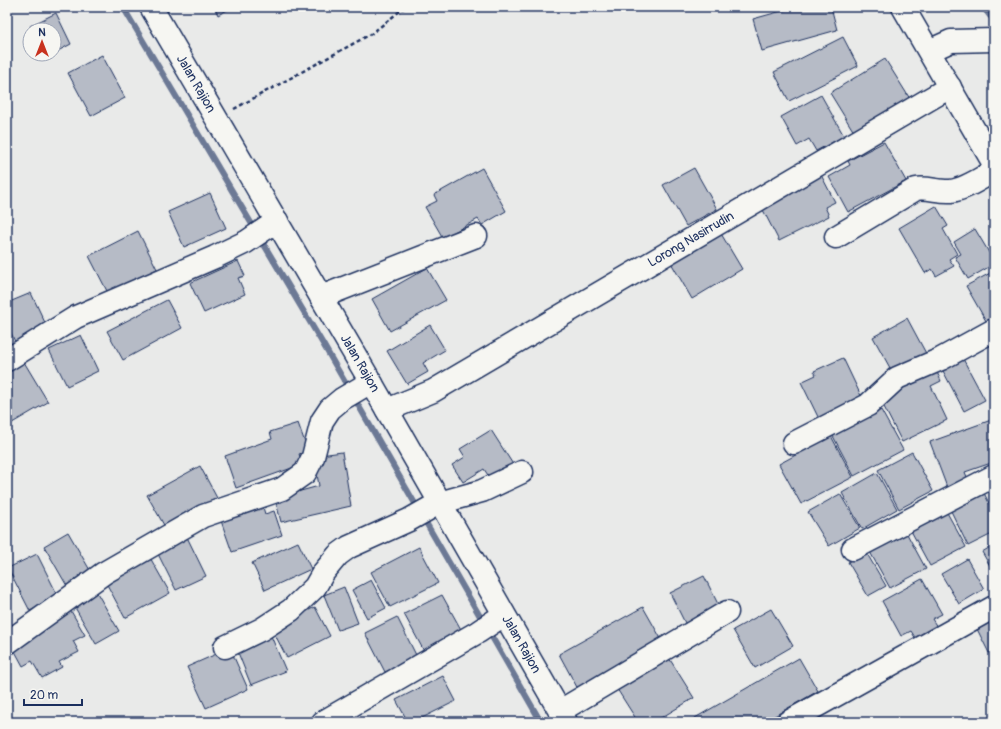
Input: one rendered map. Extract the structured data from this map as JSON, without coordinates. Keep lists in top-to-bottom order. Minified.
{"streets":{"street":["Jalan Rajion","Lorong Nasirrudin"]},"crossings":[["Jalan Rajion","Lorong Nasirrudin"]],"scale_bar":"20 m","north":"top"}
